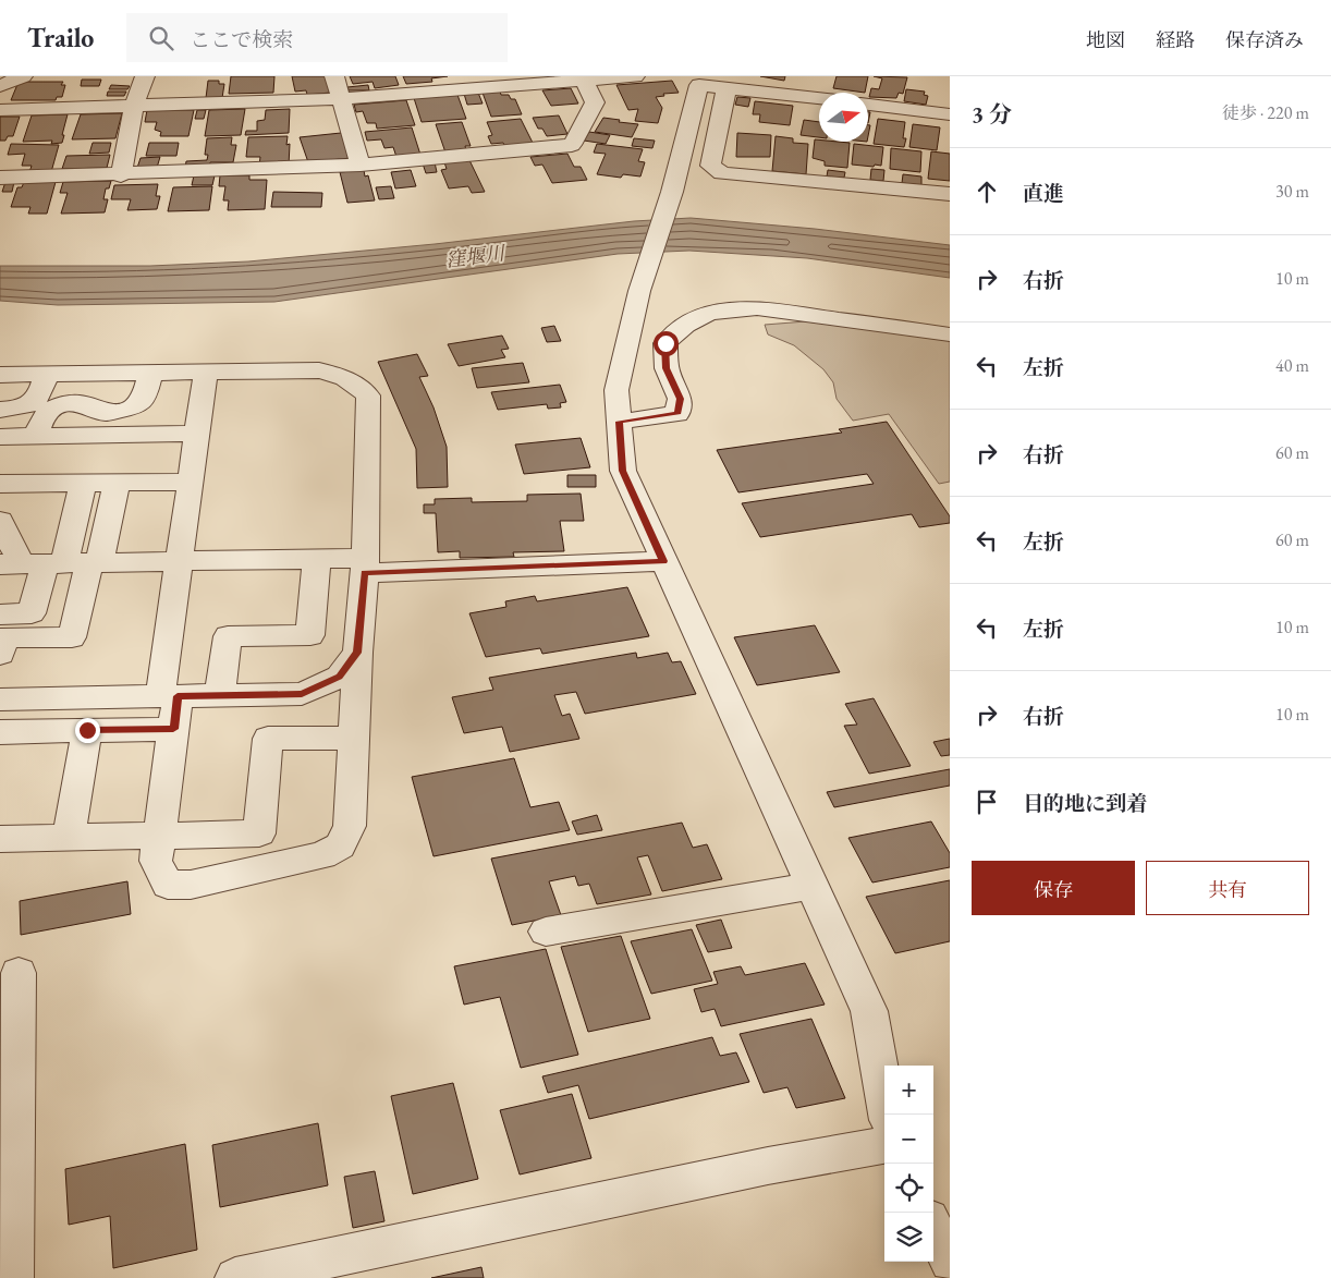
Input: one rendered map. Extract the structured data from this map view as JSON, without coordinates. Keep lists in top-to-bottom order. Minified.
{"water":["窪堰川"],"north":"right","page":{"header":"Trailo","search":"ここで検索","nav":["地図","経路","保存済み"],"heading":["3 分","徒歩 · 220 m"],"list":[["直進","30 m"],["右折","10 m"],["左折","40 m"],["右折","60 m"],["左折","60 m"],["左折","10 m"],["右折","10 m"],"目的地に到着"],"buttons":["保存","共有"],"map_buttons":["+","−"]}}
